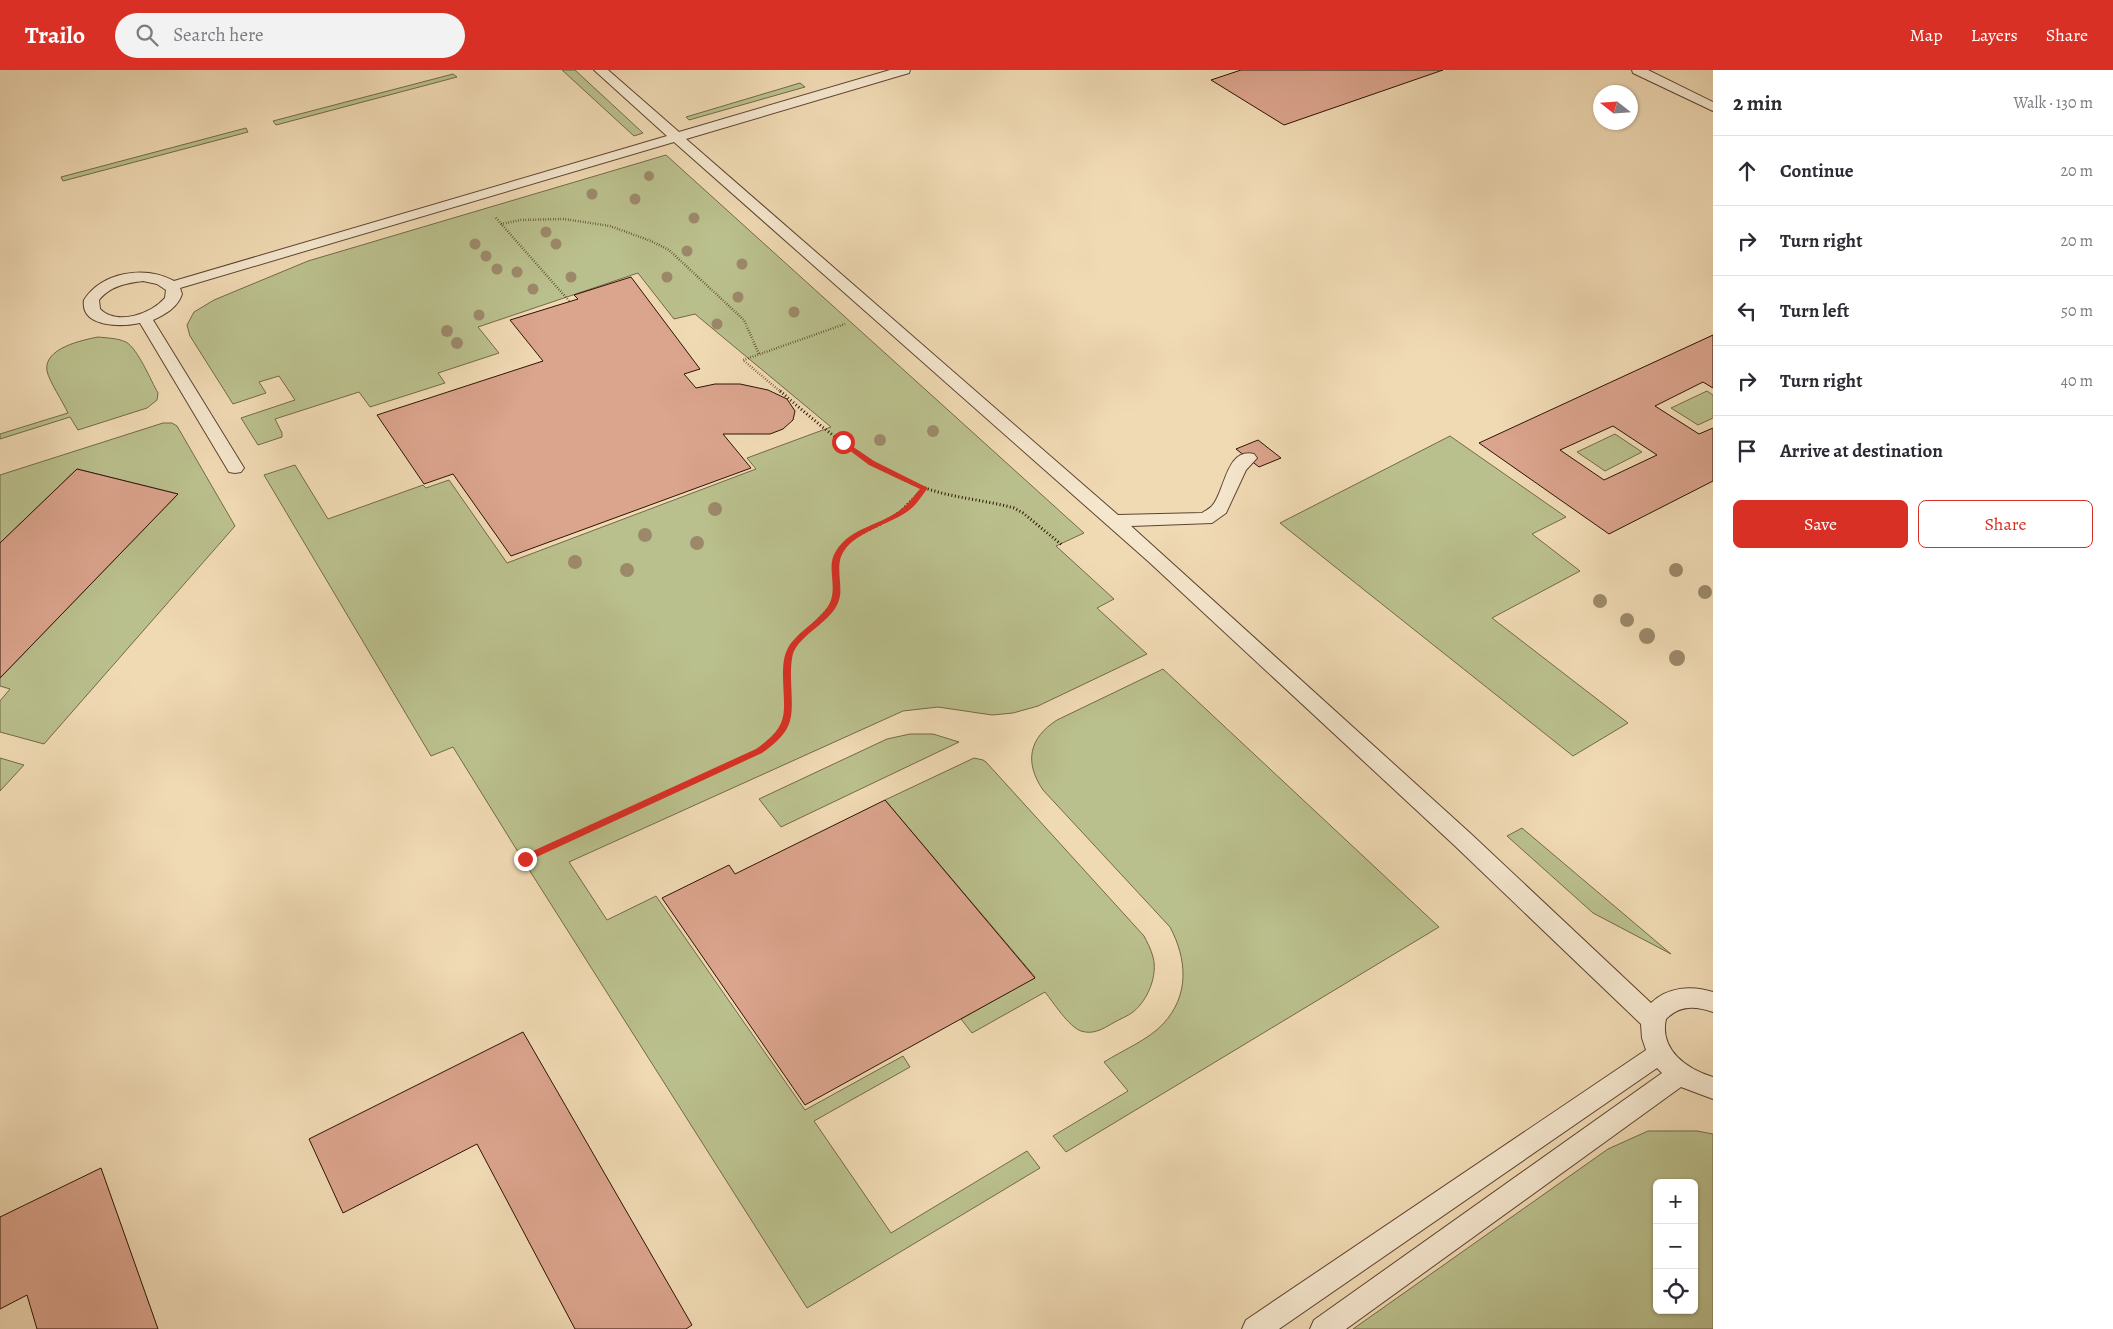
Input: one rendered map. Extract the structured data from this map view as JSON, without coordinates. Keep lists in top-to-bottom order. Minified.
{"north":"left","page":{"header":"Trailo","search":"Search here","nav":["Map","Layers","Share"],"heading":["2 min","Walk · 130 m"],"list":[["Continue","20 m"],["Turn right","20 m"],["Turn left","50 m"],["Turn right","40 m"],"Arrive at destination"],"buttons":["Save","Share"],"map_buttons":["+","−"]}}
